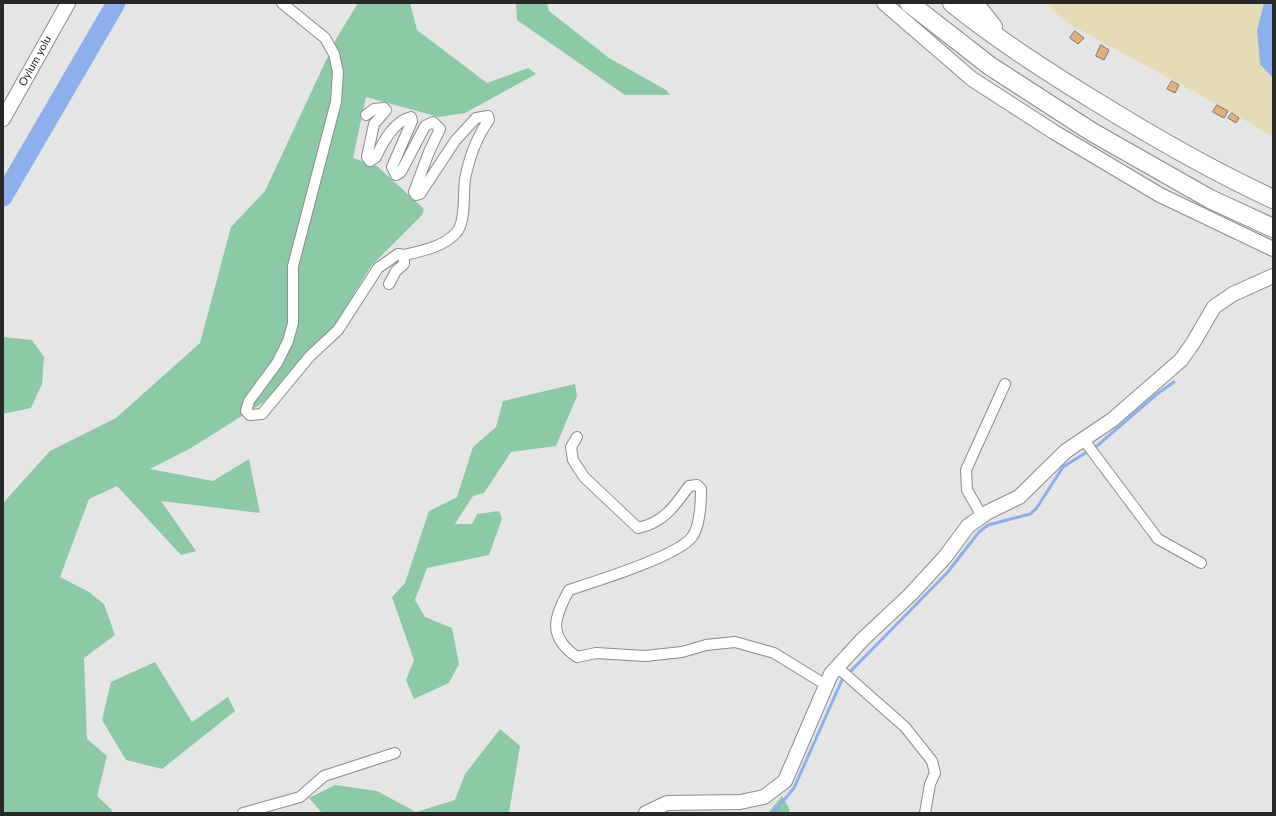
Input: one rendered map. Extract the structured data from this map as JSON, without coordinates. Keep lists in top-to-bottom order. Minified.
{"streets":{"street":["Oylum yolu"]}}
